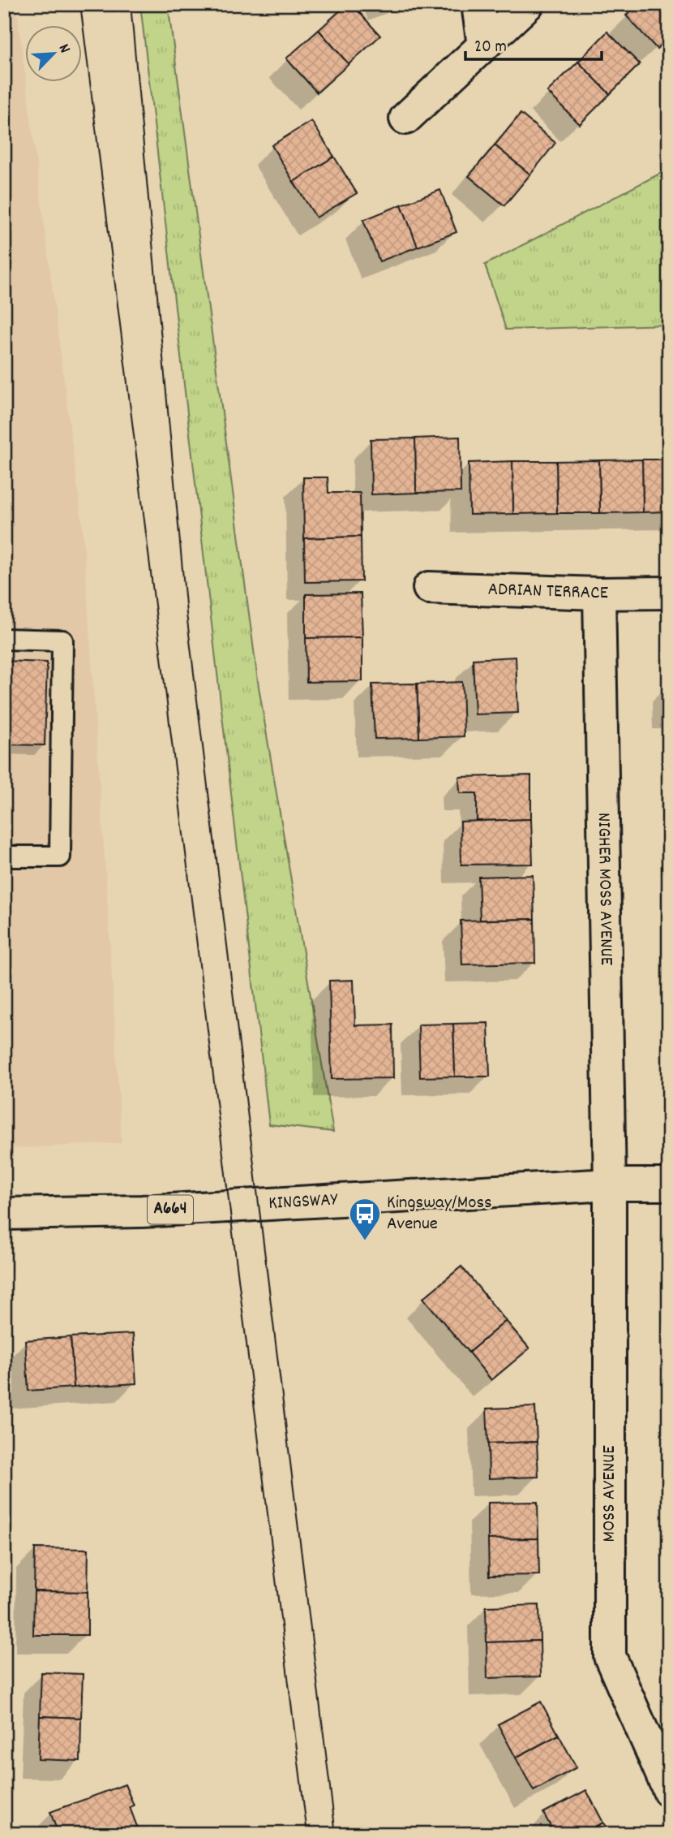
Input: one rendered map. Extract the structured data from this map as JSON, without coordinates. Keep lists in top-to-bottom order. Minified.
{"streets":{"street":["ADRIAN TERRACE","NIGHER MOSS AVENUE","KINGSWAY","A664","MOSS AVENUE"]},"crossings":[["ADRIAN TERRACE","NIGHER MOSS AVENUE"],["NIGHER MOSS AVENUE","KINGSWAY"],["NIGHER MOSS AVENUE","MOSS AVENUE"],["KINGSWAY","MOSS AVENUE"]],"places":{"bus stop":["Kingsway/Moss Avenue"]},"scale_bar":"20 m","north":"top right"}
